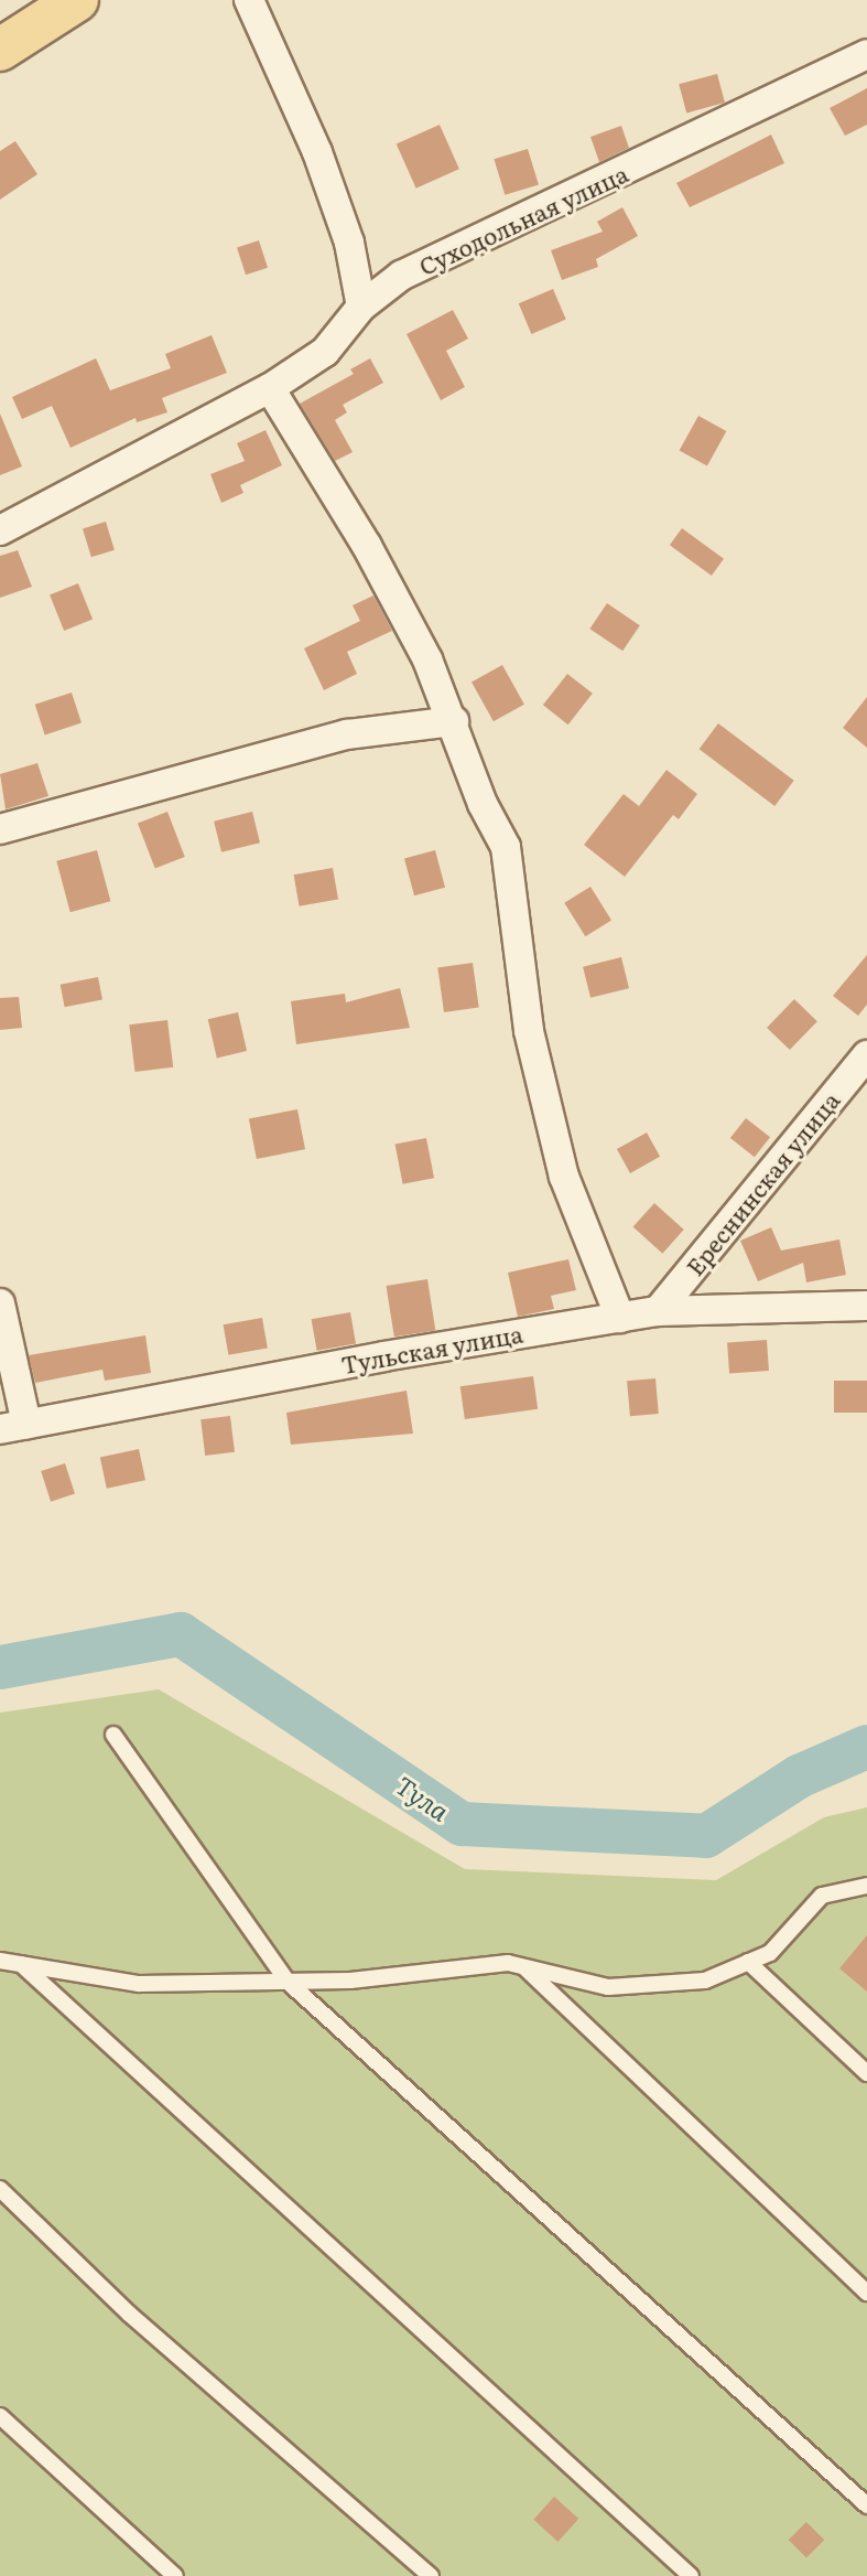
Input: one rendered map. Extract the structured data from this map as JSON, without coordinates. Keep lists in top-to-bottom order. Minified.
{"streets":{"street":["Суходольная улица","Ереснинская улица","Тульская улица"]},"crossings":[["Ереснинская улица","Тульская улица"]],"water":["Тула"]}
